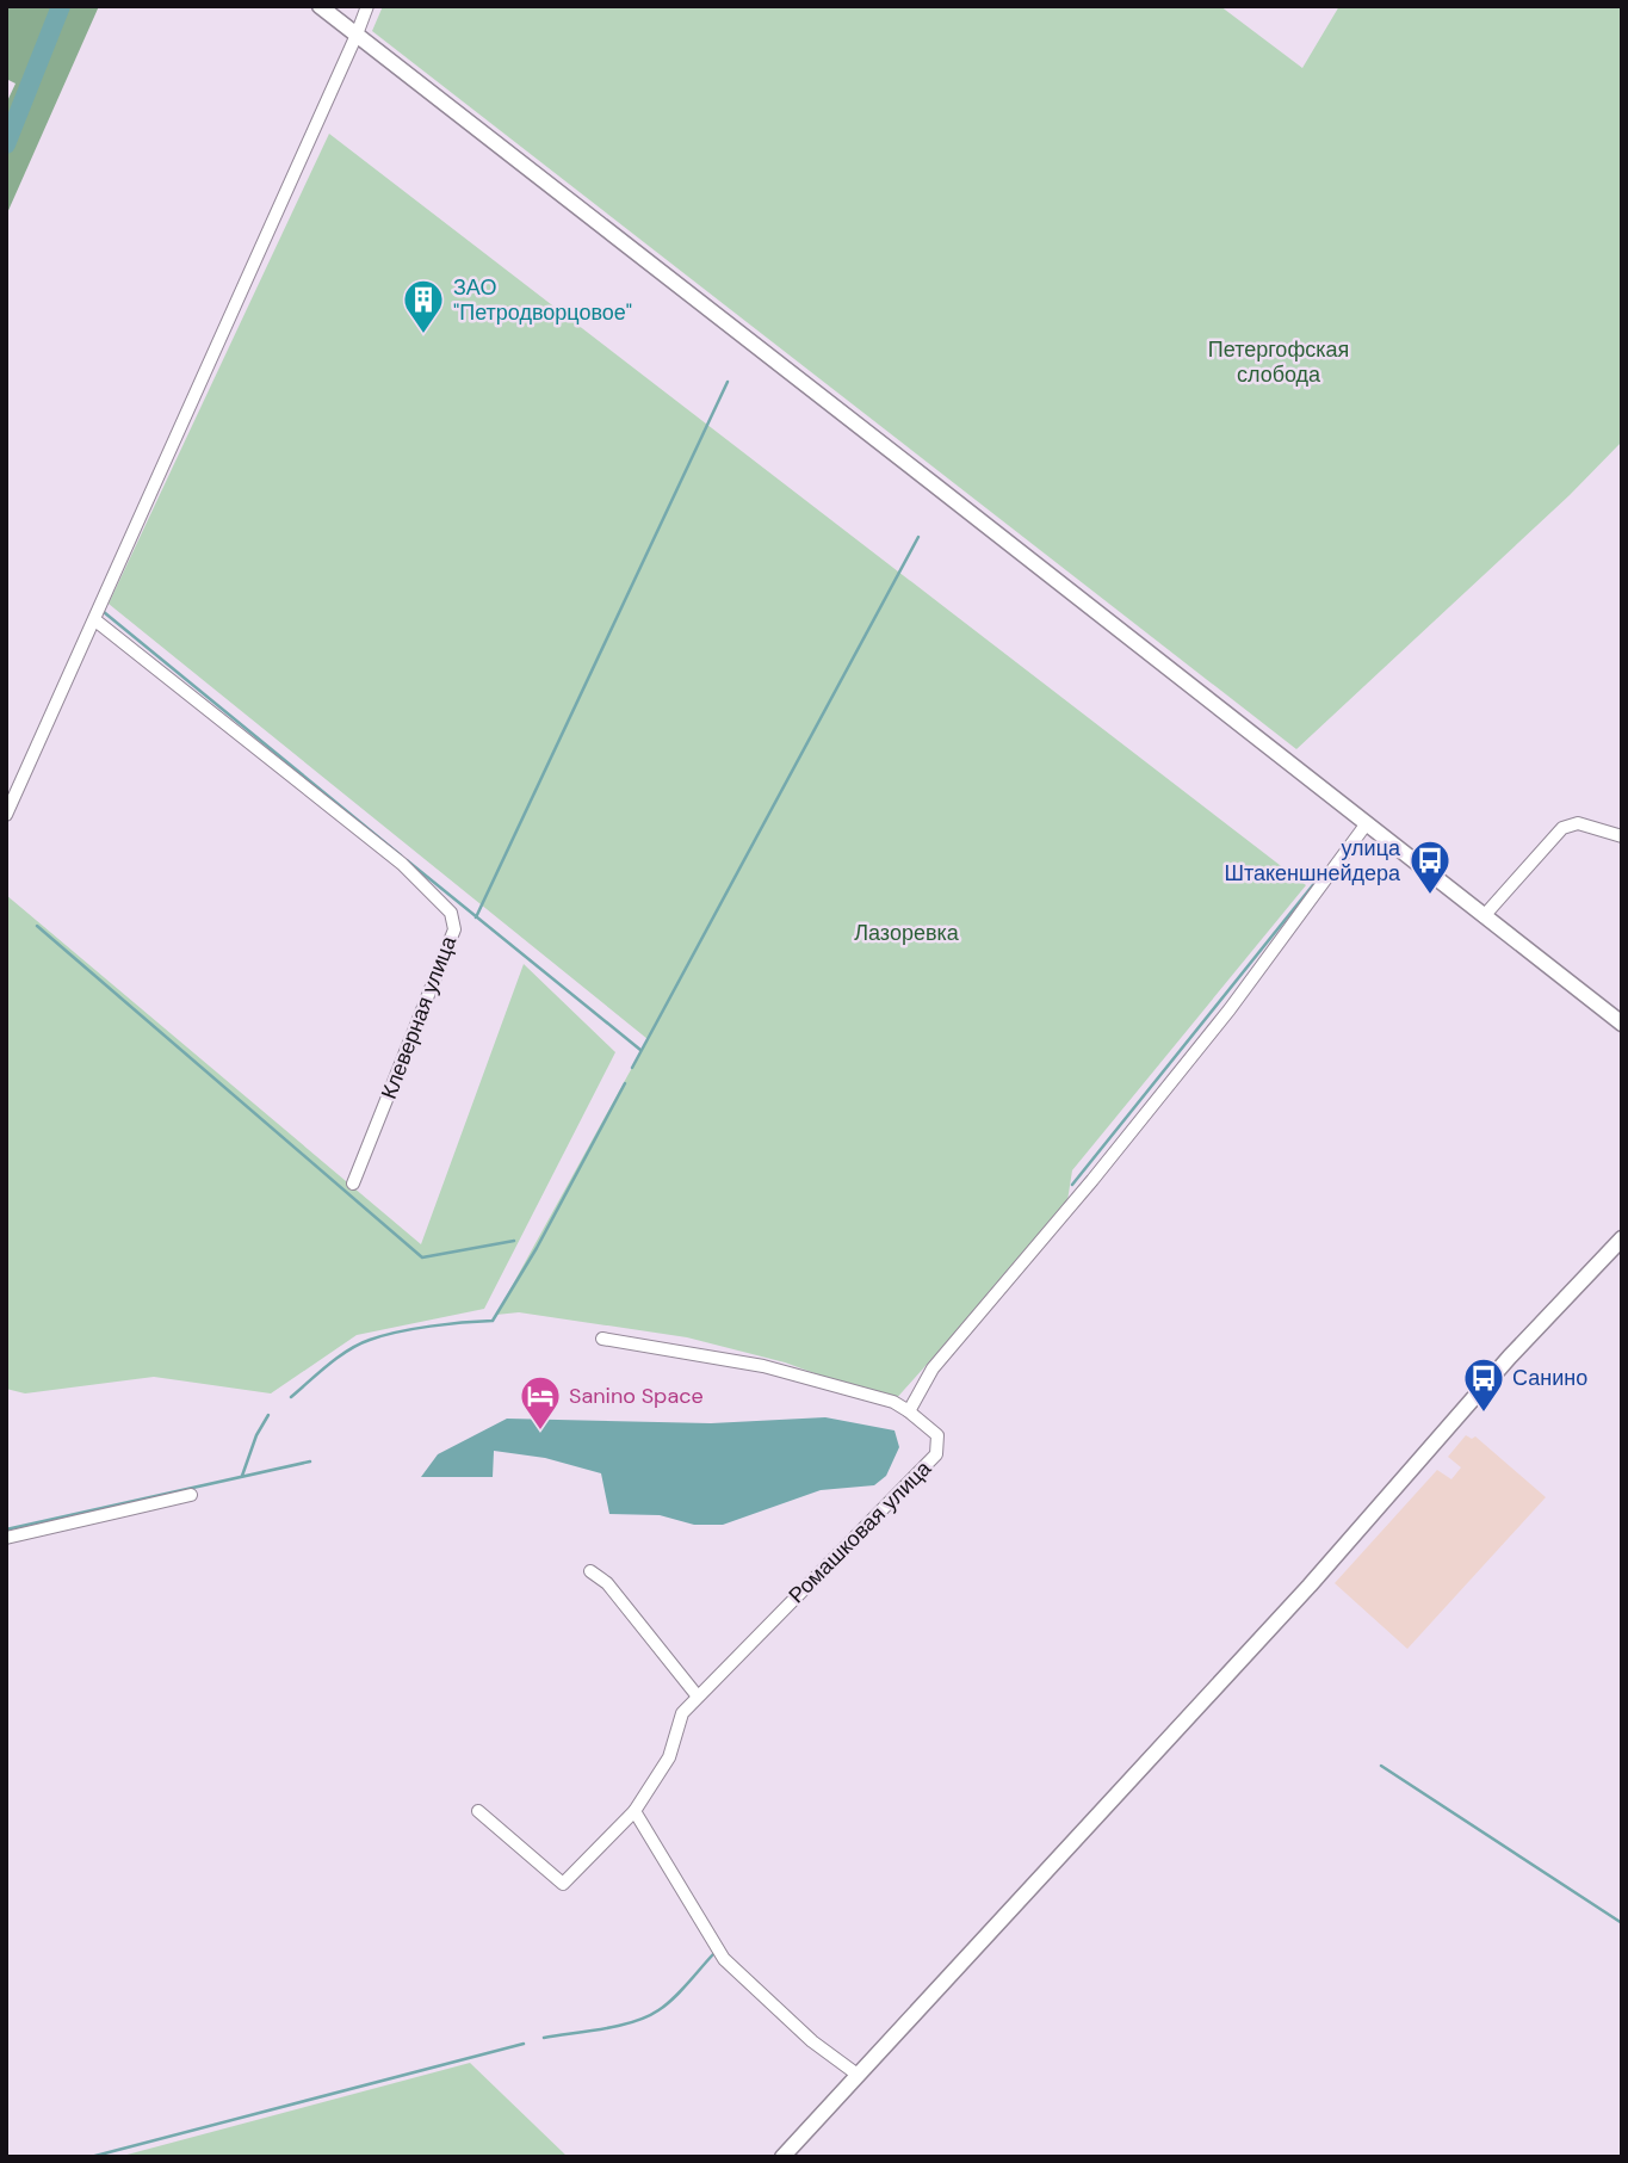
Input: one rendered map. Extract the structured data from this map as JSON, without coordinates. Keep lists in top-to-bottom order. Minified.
{"streets":{"street":["Клеверная улица","Ромашковая улица"]},"parks":["Петергофская слобода","Лазоревка"],"places":{"building":["ЗАО \"Петродворцовое\""],"bus stop":["улица Штакеншнейдера","Санино"],"hotel":["Sanino Space"]}}
